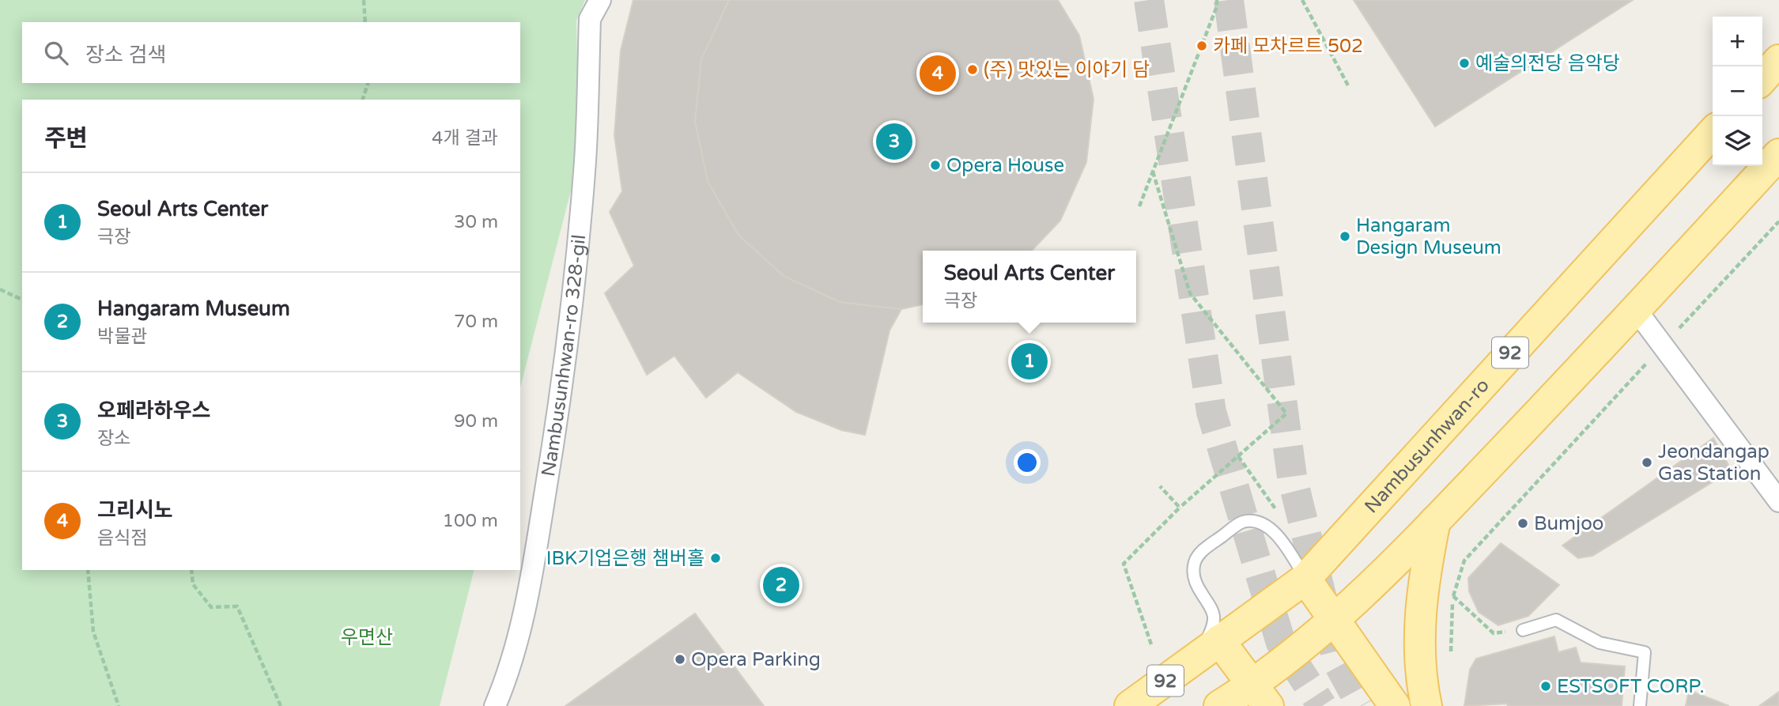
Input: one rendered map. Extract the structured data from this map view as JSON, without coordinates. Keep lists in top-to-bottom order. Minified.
{"streets":{"main road":["92","Nambusunhwan-ro"],"street":["Nambusunhwan-ro 328-gil"]},"parks":["우면산"],"places":["카페 모차르트 502","예술의전당 음악당","(주) 맛있는 이야기 담","Opera House","Hangaram Design Museum","Jeondangap Gas Station","Bumjoo","IBK기업은행 챔버홀","Opera Parking","ESTSOFT CORP."],"page":{"map_buttons":["+","−"],"search":"장소 검색","pins":["4","3","1","2"],"heading":["주변","4개 결과"],"list":[{"mark":"1","name":"Seoul Arts Center","note":"극장","value":"30 m"},{"mark":"2","name":"Hangaram Museum","note":"박물관","value":"70 m"},{"mark":"3","name":"오페라하우스","note":"장소","value":"90 m"},{"mark":"4","name":"그리시노","note":"음식점","value":"100 m"}],"popup":["Seoul Arts Center","극장"]}}
